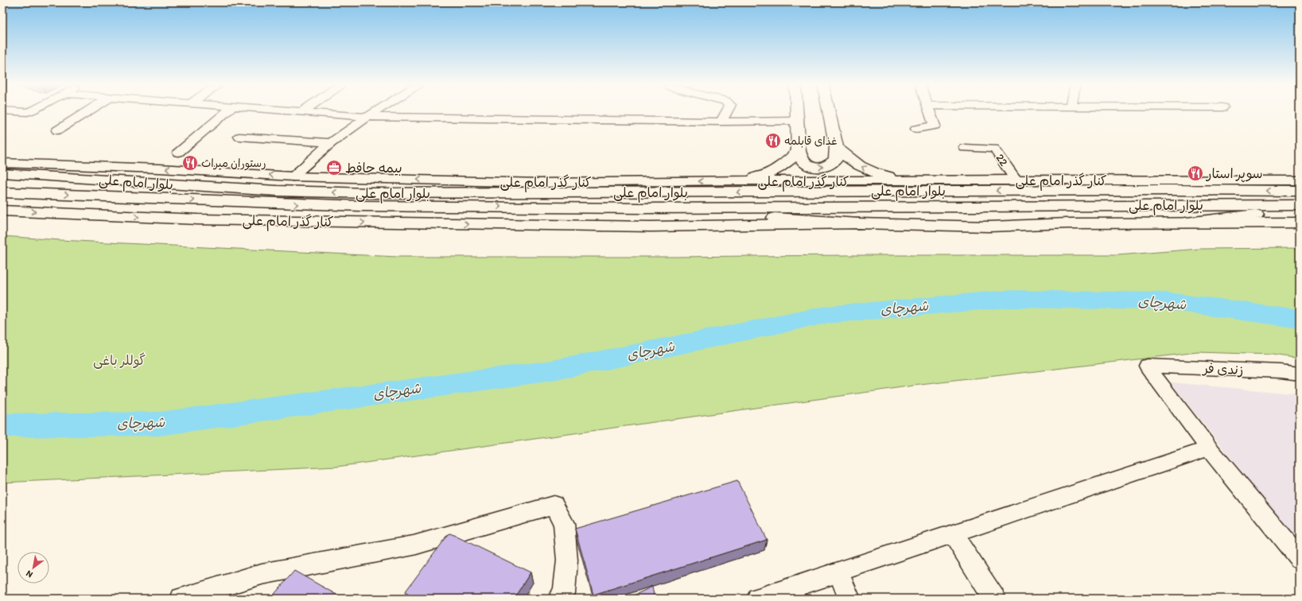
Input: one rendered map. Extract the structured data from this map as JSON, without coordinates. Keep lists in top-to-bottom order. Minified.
{"streets":{"main road":["کنار گذر امام علی","بلوار امام علی"],"street":["22","زندی فر"]},"crossings":[["22","کنار گذر امام علی"]],"water":["شهرچای"],"parks":["گوللر باغی"],"places":{"restaurant":["غذای قابلمه","رستوران میراث","سوپر استار"],"office":["بیمه حافط"]},"north":"bottom left"}
